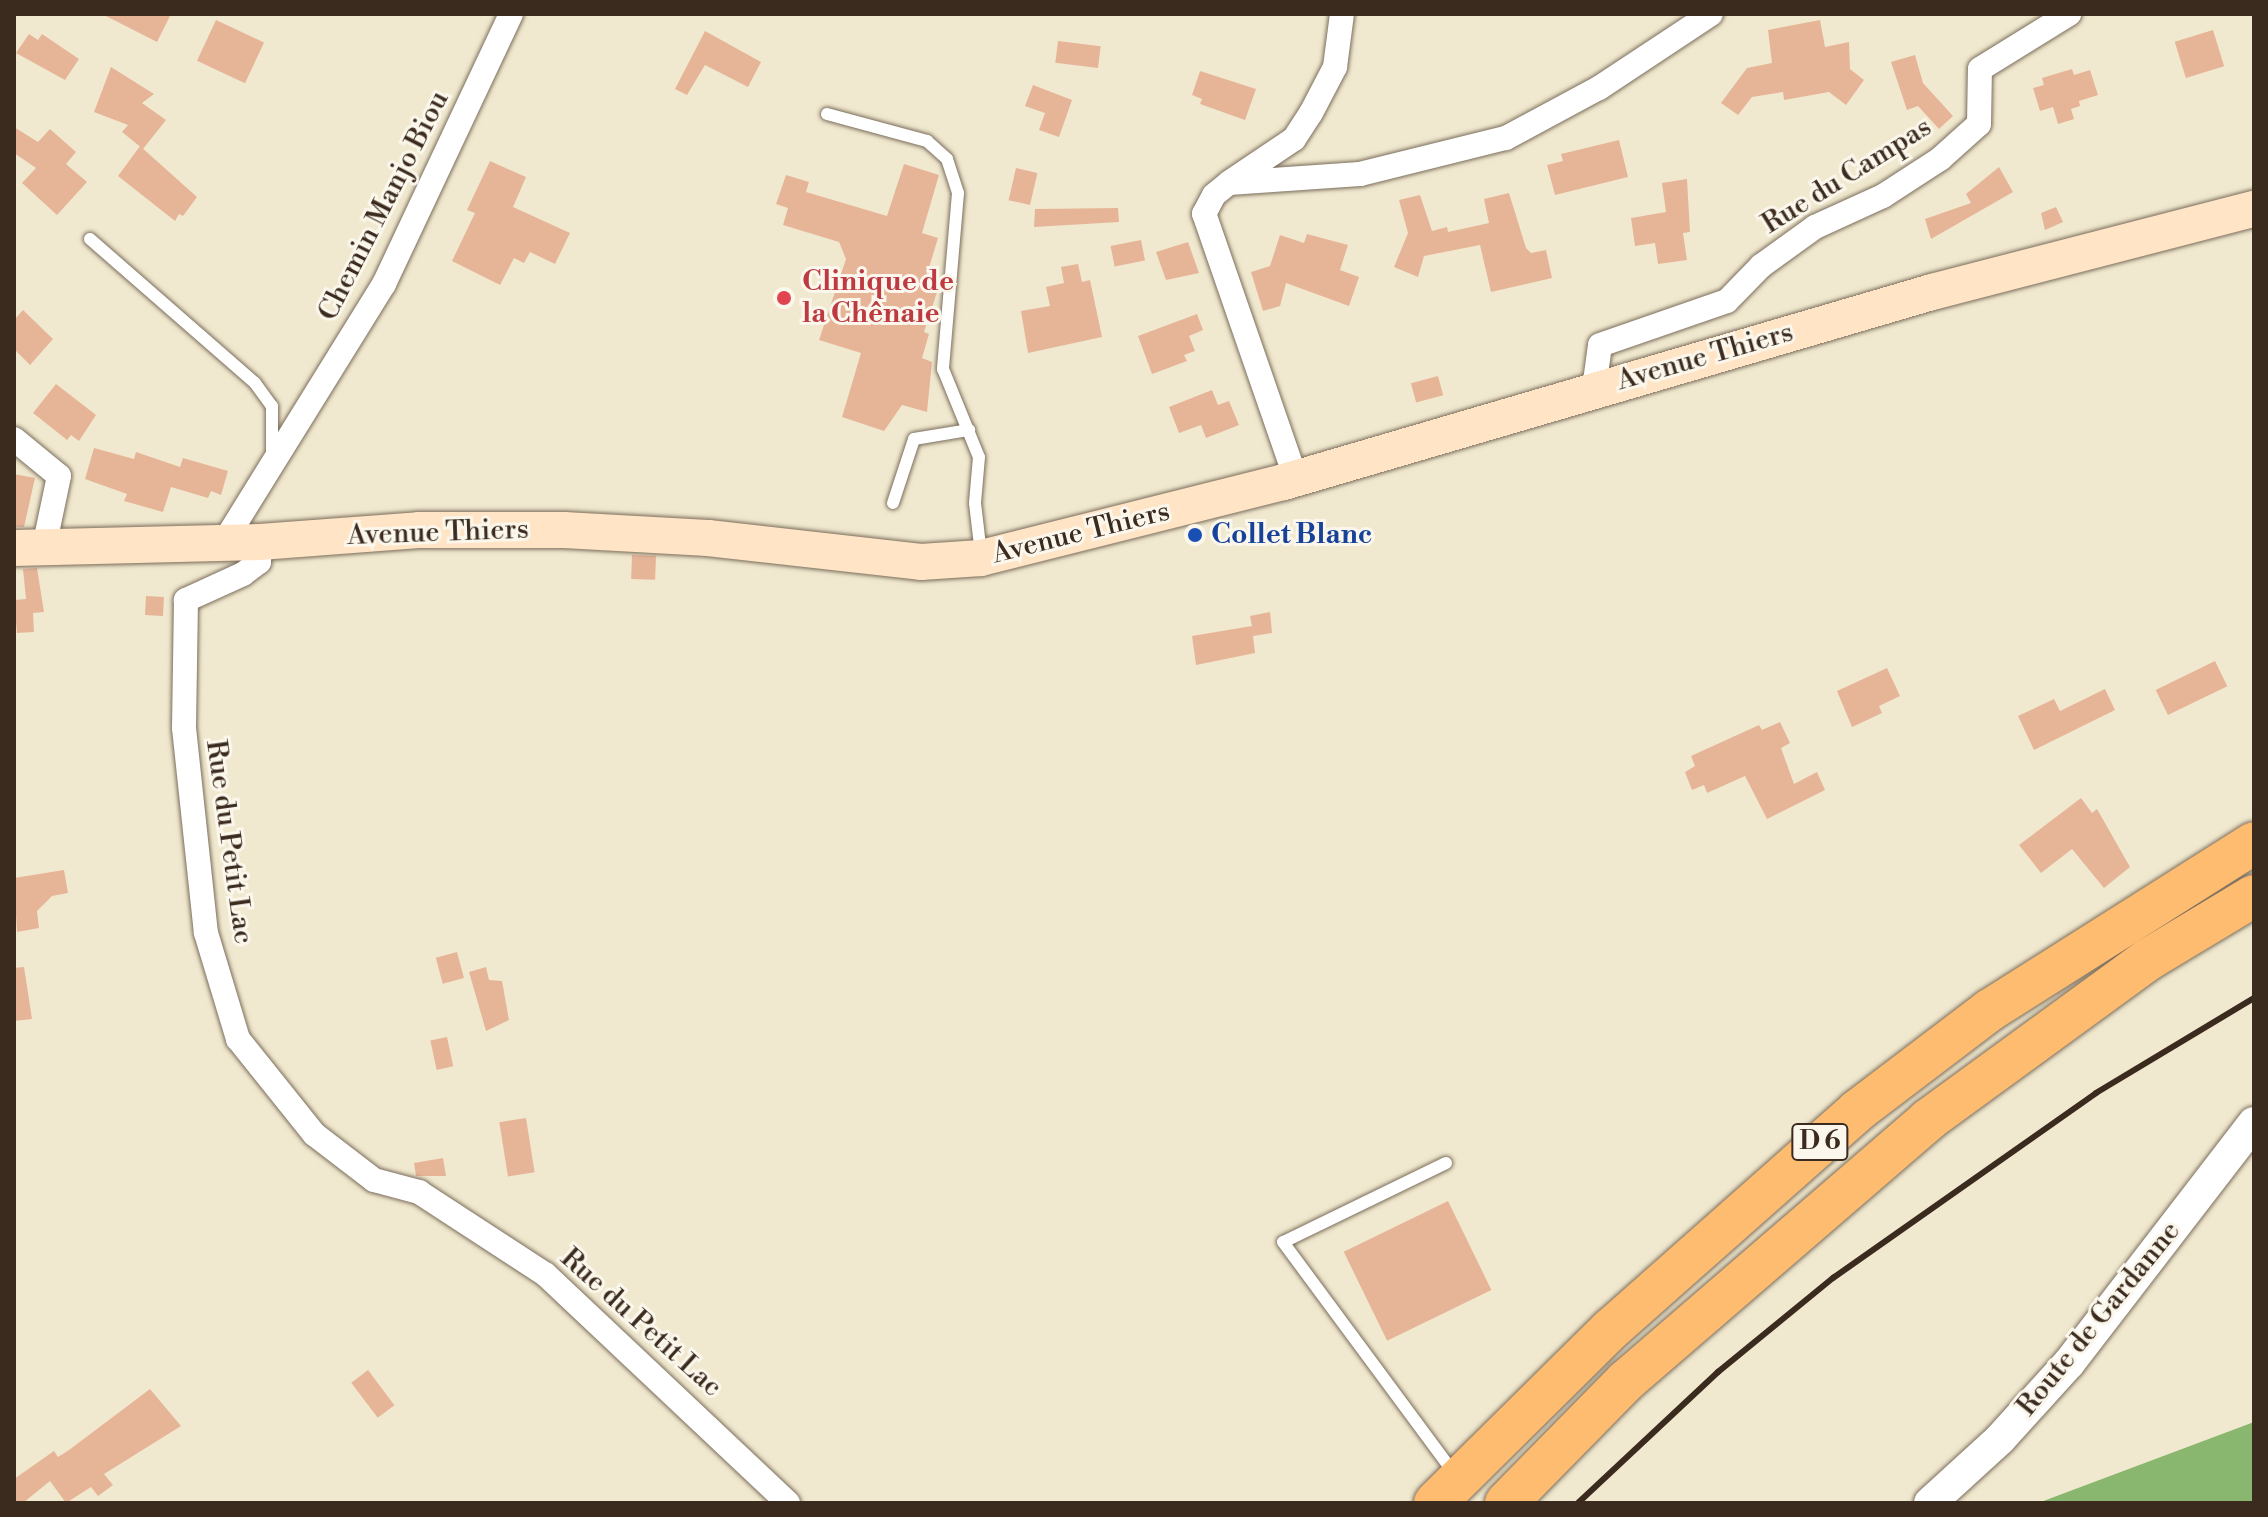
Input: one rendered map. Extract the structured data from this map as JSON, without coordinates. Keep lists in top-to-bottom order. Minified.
{"streets":{"highway":["D 6"],"main road":["Avenue Thiers"],"street":["Rue du Campas","Chemin Manjo Biou","Rue du Petit Lac","Route de Gardanne"]},"crossings":[["Rue du Campas","Avenue Thiers"],["Chemin Manjo Biou","Avenue Thiers"],["Avenue Thiers","Rue du Petit Lac"]],"places":["Clinique de la Chênaie","Collet Blanc"]}
